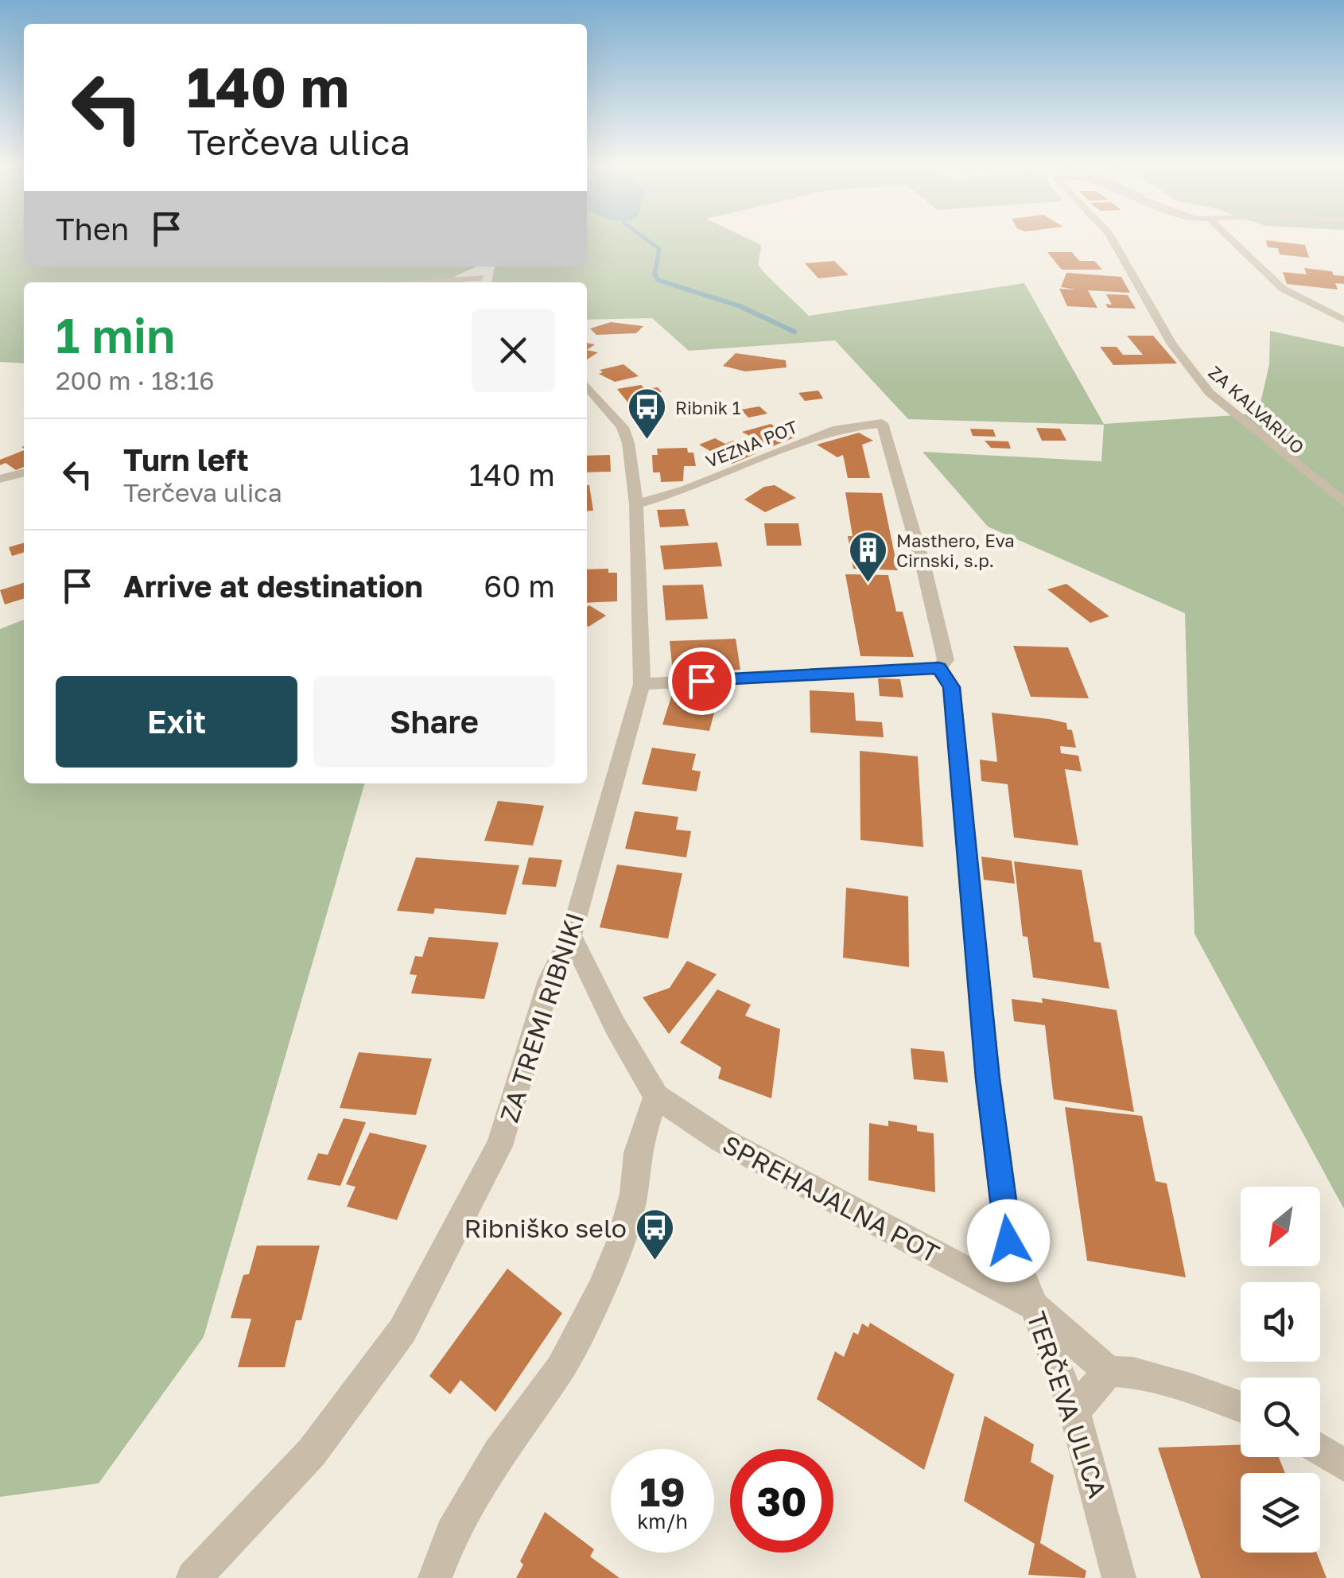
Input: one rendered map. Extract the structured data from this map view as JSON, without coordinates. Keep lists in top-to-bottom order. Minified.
{"streets":{"street":["ZA KALVARIJO","VEZNA POT","ZA TREMI RIBNIKI","SPREHAJALNA POT","TERČEVA ULICA"]},"crossings":[["VEZNA POT","ZA TREMI RIBNIKI"],["VEZNA POT","TERČEVA ULICA"],["ZA TREMI RIBNIKI","SPREHAJALNA POT"],["SPREHAJALNA POT","TERČEVA ULICA"]],"places":{"bus stop":["Ribnik 1","Ribniško selo"],"building":["Masthero, Eva Cirnski, s.p."]},"north":"bottom left","page":{"turn":["140 m","Terčeva ulica"],"then":"Then","heading":["1 min","200 m · 18:16"],"list":[{"name":"Turn left","note":"Terčeva ulica","value":"140 m"},{"name":"Arrive at destination","value":"60 m"}],"buttons":["Exit","Share"],"speed":"19 km/h","limit":"30"}}
